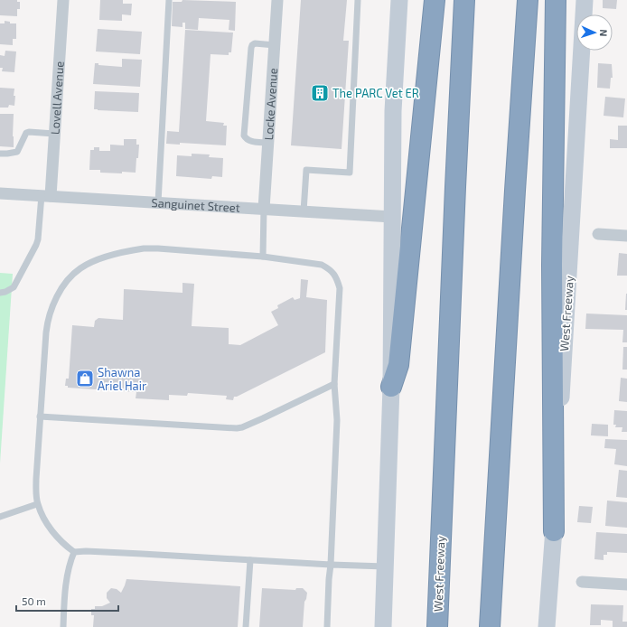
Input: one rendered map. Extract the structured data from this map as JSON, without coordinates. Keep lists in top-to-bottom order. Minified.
{"streets":{"highway":["West Freeway"],"street":["Lovell Avenue","Locke Avenue","Sanguinet Street"]},"crossings":[["Lovell Avenue","Sanguinet Street"],["Locke Avenue","Sanguinet Street"]],"places":{"building":["The PARC Vet ER"],"shop":["Shawna Ariel Hair"]},"scale_bar":"50 m","north":"right"}
